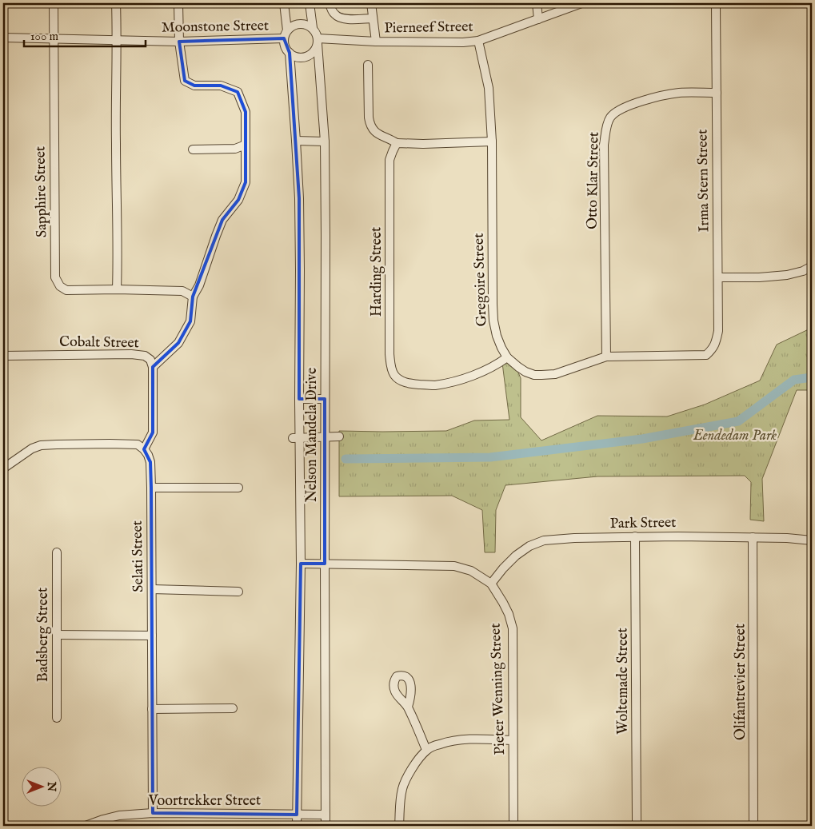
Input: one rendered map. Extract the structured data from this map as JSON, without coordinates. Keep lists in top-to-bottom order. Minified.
{"streets":{"street":["Moonstone Street","Pierneef Street","Otto Klar Street","Irma Stern Street","Sapphire Street","Harding Street","Gregoire Street","Cobalt Street","Nelson Mandela Drive","Park Street","Selati Street","Badsberg Street","Woltemade Street","Olifantrevier Street","Pieter Wenning Street","Voortrekker Street"]},"crossings":[["Moonstone Street","Pierneef Street"],["Moonstone Street","Sapphire Street"],["Moonstone Street","Nelson Mandela Drive"],["Pierneef Street","Gregoire Street"],["Pierneef Street","Nelson Mandela Drive"],["Otto Klar Street","Irma Stern Street"],["Otto Klar Street","Gregoire Street"],["Irma Stern Street","Gregoire Street"],["Harding Street","Gregoire Street"],["Cobalt Street","Selati Street"],["Nelson Mandela Drive","Pieter Wenning Street"],["Nelson Mandela Drive","Voortrekker Street"],["Park Street","Woltemade Street"],["Park Street","Olifantrevier Street"],["Park Street","Pieter Wenning Street"],["Selati Street","Voortrekker Street"]],"parks":["Eendedam Park"],"scale_bar":"100 m","north":"right"}
